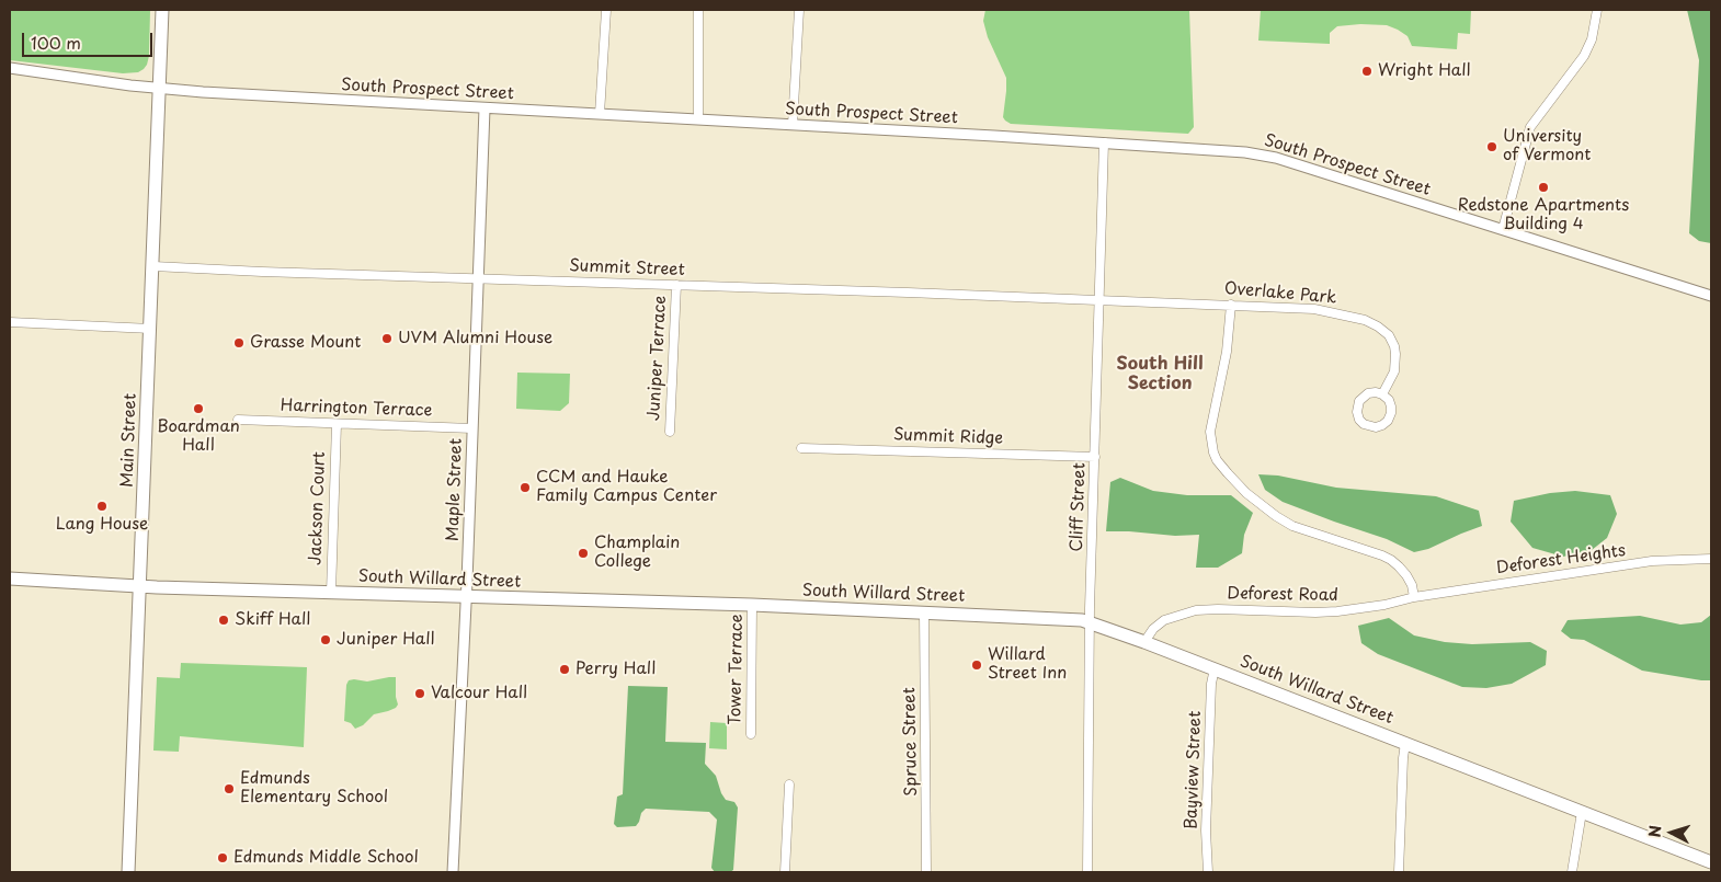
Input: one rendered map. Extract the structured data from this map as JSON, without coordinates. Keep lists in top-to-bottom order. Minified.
{"streets":{"main road":["Main Street","South Willard Street"],"street":["South Prospect Street","Summit Street","Overlake Park","Juniper Terrace","Harrington Terrace","Summit Ridge","Maple Street","Cliff Street","Jackson Court","Deforest Heights","Deforest Road","Tower Terrace","Spruce Street","Bayview Street"]},"crossings":[["South Prospect Street","Main Street"],["South Prospect Street","Maple Street"],["South Prospect Street","Cliff Street"],["Summit Street","Overlake Park"],["Summit Street","Juniper Terrace"],["Summit Street","Main Street"],["Summit Street","Maple Street"],["Summit Street","Cliff Street"],["Overlake Park","Cliff Street"],["Harrington Terrace","Maple Street"],["Harrington Terrace","Jackson Court"],["Summit Ridge","Cliff Street"],["Main Street","South Willard Street"],["Maple Street","South Willard Street"],["Cliff Street","South Willard Street"],["Jackson Court","South Willard Street"],["Deforest Heights","Deforest Road"],["South Willard Street","Deforest Road"],["South Willard Street","Tower Terrace"],["South Willard Street","Spruce Street"],["South Willard Street","Bayview Street"]],"districts":["South Hill Section"],"places":["Wright Hall","University of Vermont","Redstone Apartments Building 4","UVM Alumni House","Grasse Mount","Boardman Hall","CCM and Hauke Family Campus Center","Lang House","Champlain College","Skiff Hall","Juniper Hall","Willard Street Inn","Perry Hall","Valcour Hall","Edmunds Elementary School","Edmunds Middle School"],"scale_bar":"100 m","north":"left"}
